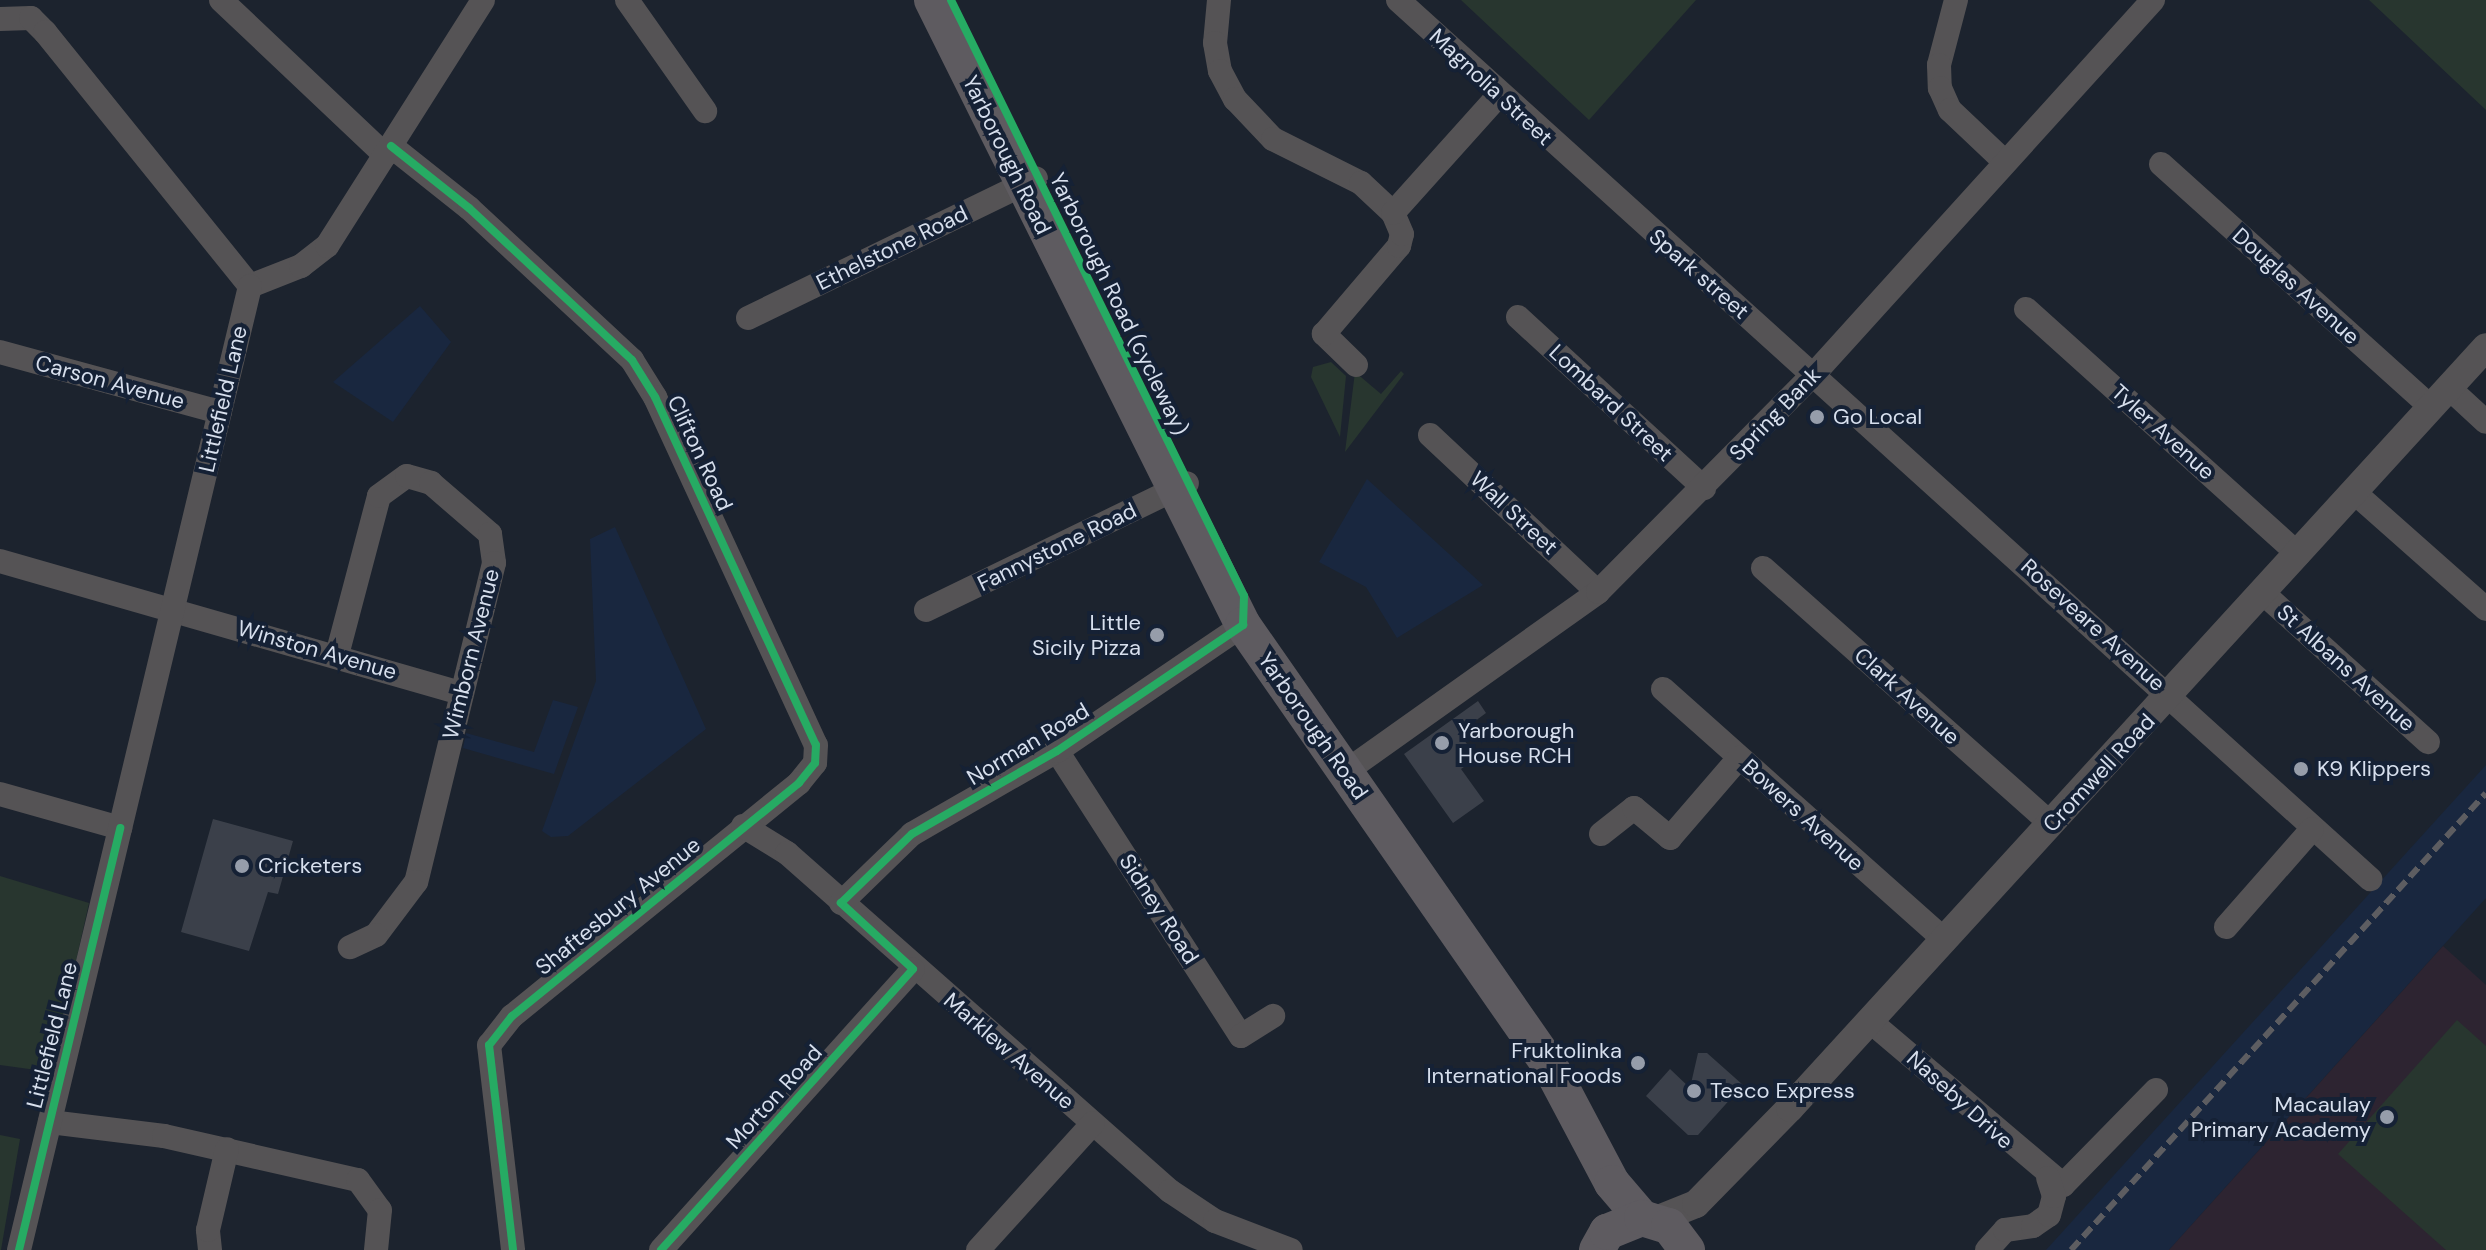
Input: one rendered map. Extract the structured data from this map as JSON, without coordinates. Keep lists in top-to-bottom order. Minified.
{"streets":{"main road":["Yarborough Road"],"street":["Magnolia Street","Ethelstone Road","Spark street","Douglas Avenue","Carson Avenue","Littlefield Lane","Lombard Street","Spring Bank","Tyler Avenue","Clifton Road","Wall Street","Fannystone Road","Roseveare Avenue","Winston Avenue","Wimborn Avenue","St Albans Avenue","Clark Avenue","Norman Road","Cromwell Road","Bowers Avenue","Shaftesbury Avenue","Sidney Road","Marklew Avenue","Morton Road","Naseby Drive"],"cycle path":["Yarborough Road (cycleway)"]},"crossings":[["Magnolia Street","Spark street"],["Yarborough Road","Ethelstone Road"],["Yarborough Road","Spring Bank"],["Yarborough Road","Fannystone Road"],["Yarborough Road","Norman Road"],["Yarborough Road","Cromwell Road"],["Spark street","Spring Bank"],["Spark street","Roseveare Avenue"],["Douglas Avenue","Cromwell Road"],["Carson Avenue","Littlefield Lane"],["Littlefield Lane","Winston Avenue"],["Lombard Street","Spring Bank"],["Spring Bank","Wall Street"],["Spring Bank","Roseveare Avenue"],["Tyler Avenue","Cromwell Road"],["Clifton Road","Shaftesbury Avenue"],["Roseveare Avenue","Cromwell Road"],["Winston Avenue","Wimborn Avenue"],["St Albans Avenue","Cromwell Road"],["Clark Avenue","Cromwell Road"],["Norman Road","Sidney Road"],["Norman Road","Marklew Avenue"],["Cromwell Road","Bowers Avenue"],["Cromwell Road","Naseby Drive"],["Shaftesbury Avenue","Marklew Avenue"],["Marklew Avenue","Morton Road"]],"places":["Go Local","Little Sicily Pizza","Yarborough House RCH","K9 Klippers","Cricketers","Fruktolinka International Foods","Tesco Express","Macaulay Primary Academy"]}
